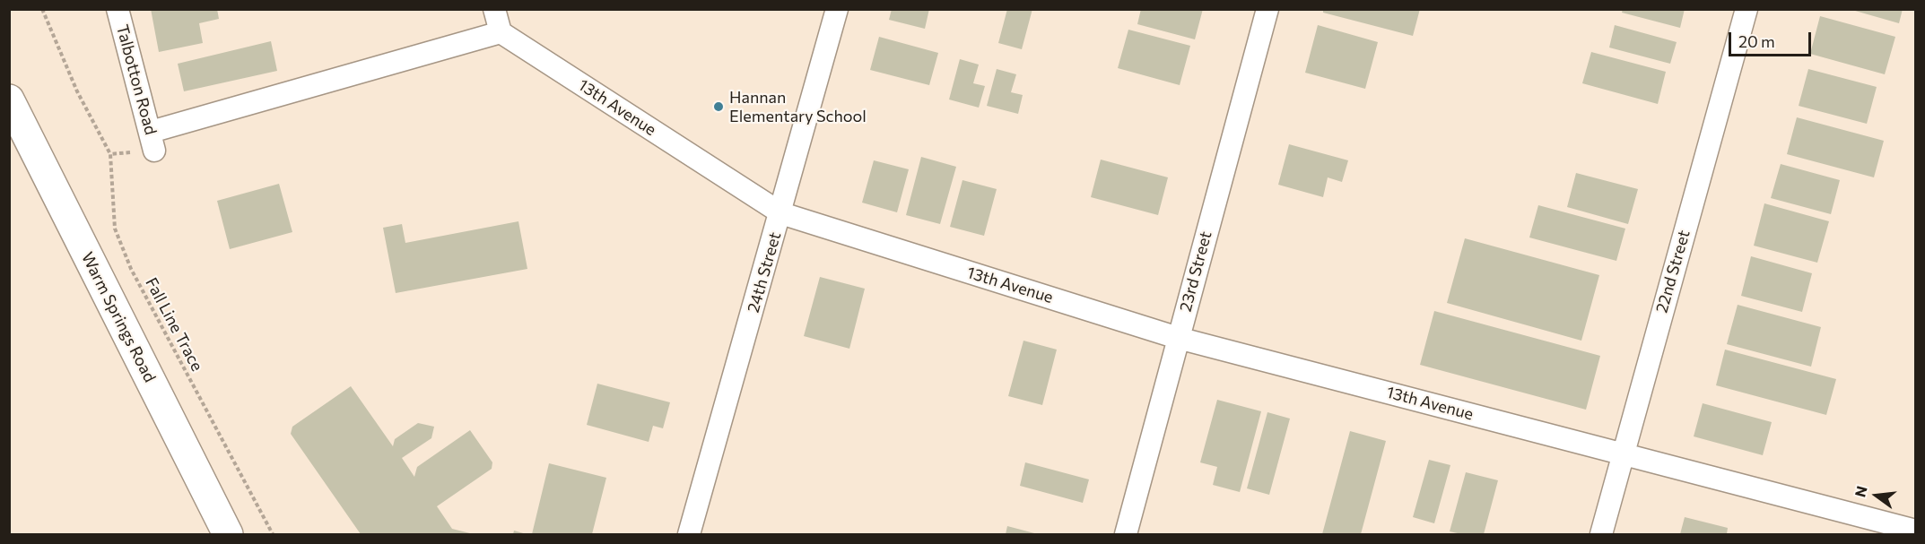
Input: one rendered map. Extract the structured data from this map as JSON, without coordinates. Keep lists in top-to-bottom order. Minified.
{"streets":{"main road":["Warm Springs Road"],"street":["Talbotton Road","13th Avenue","23rd Street","22nd Street","24th Street"],"path":["Fall Line Trace"]},"crossings":[["13th Avenue","23rd Street"],["13th Avenue","22nd Street"],["13th Avenue","24th Street"]],"places":["Hannan Elementary School"],"scale_bar":"20 m","north":"left"}
